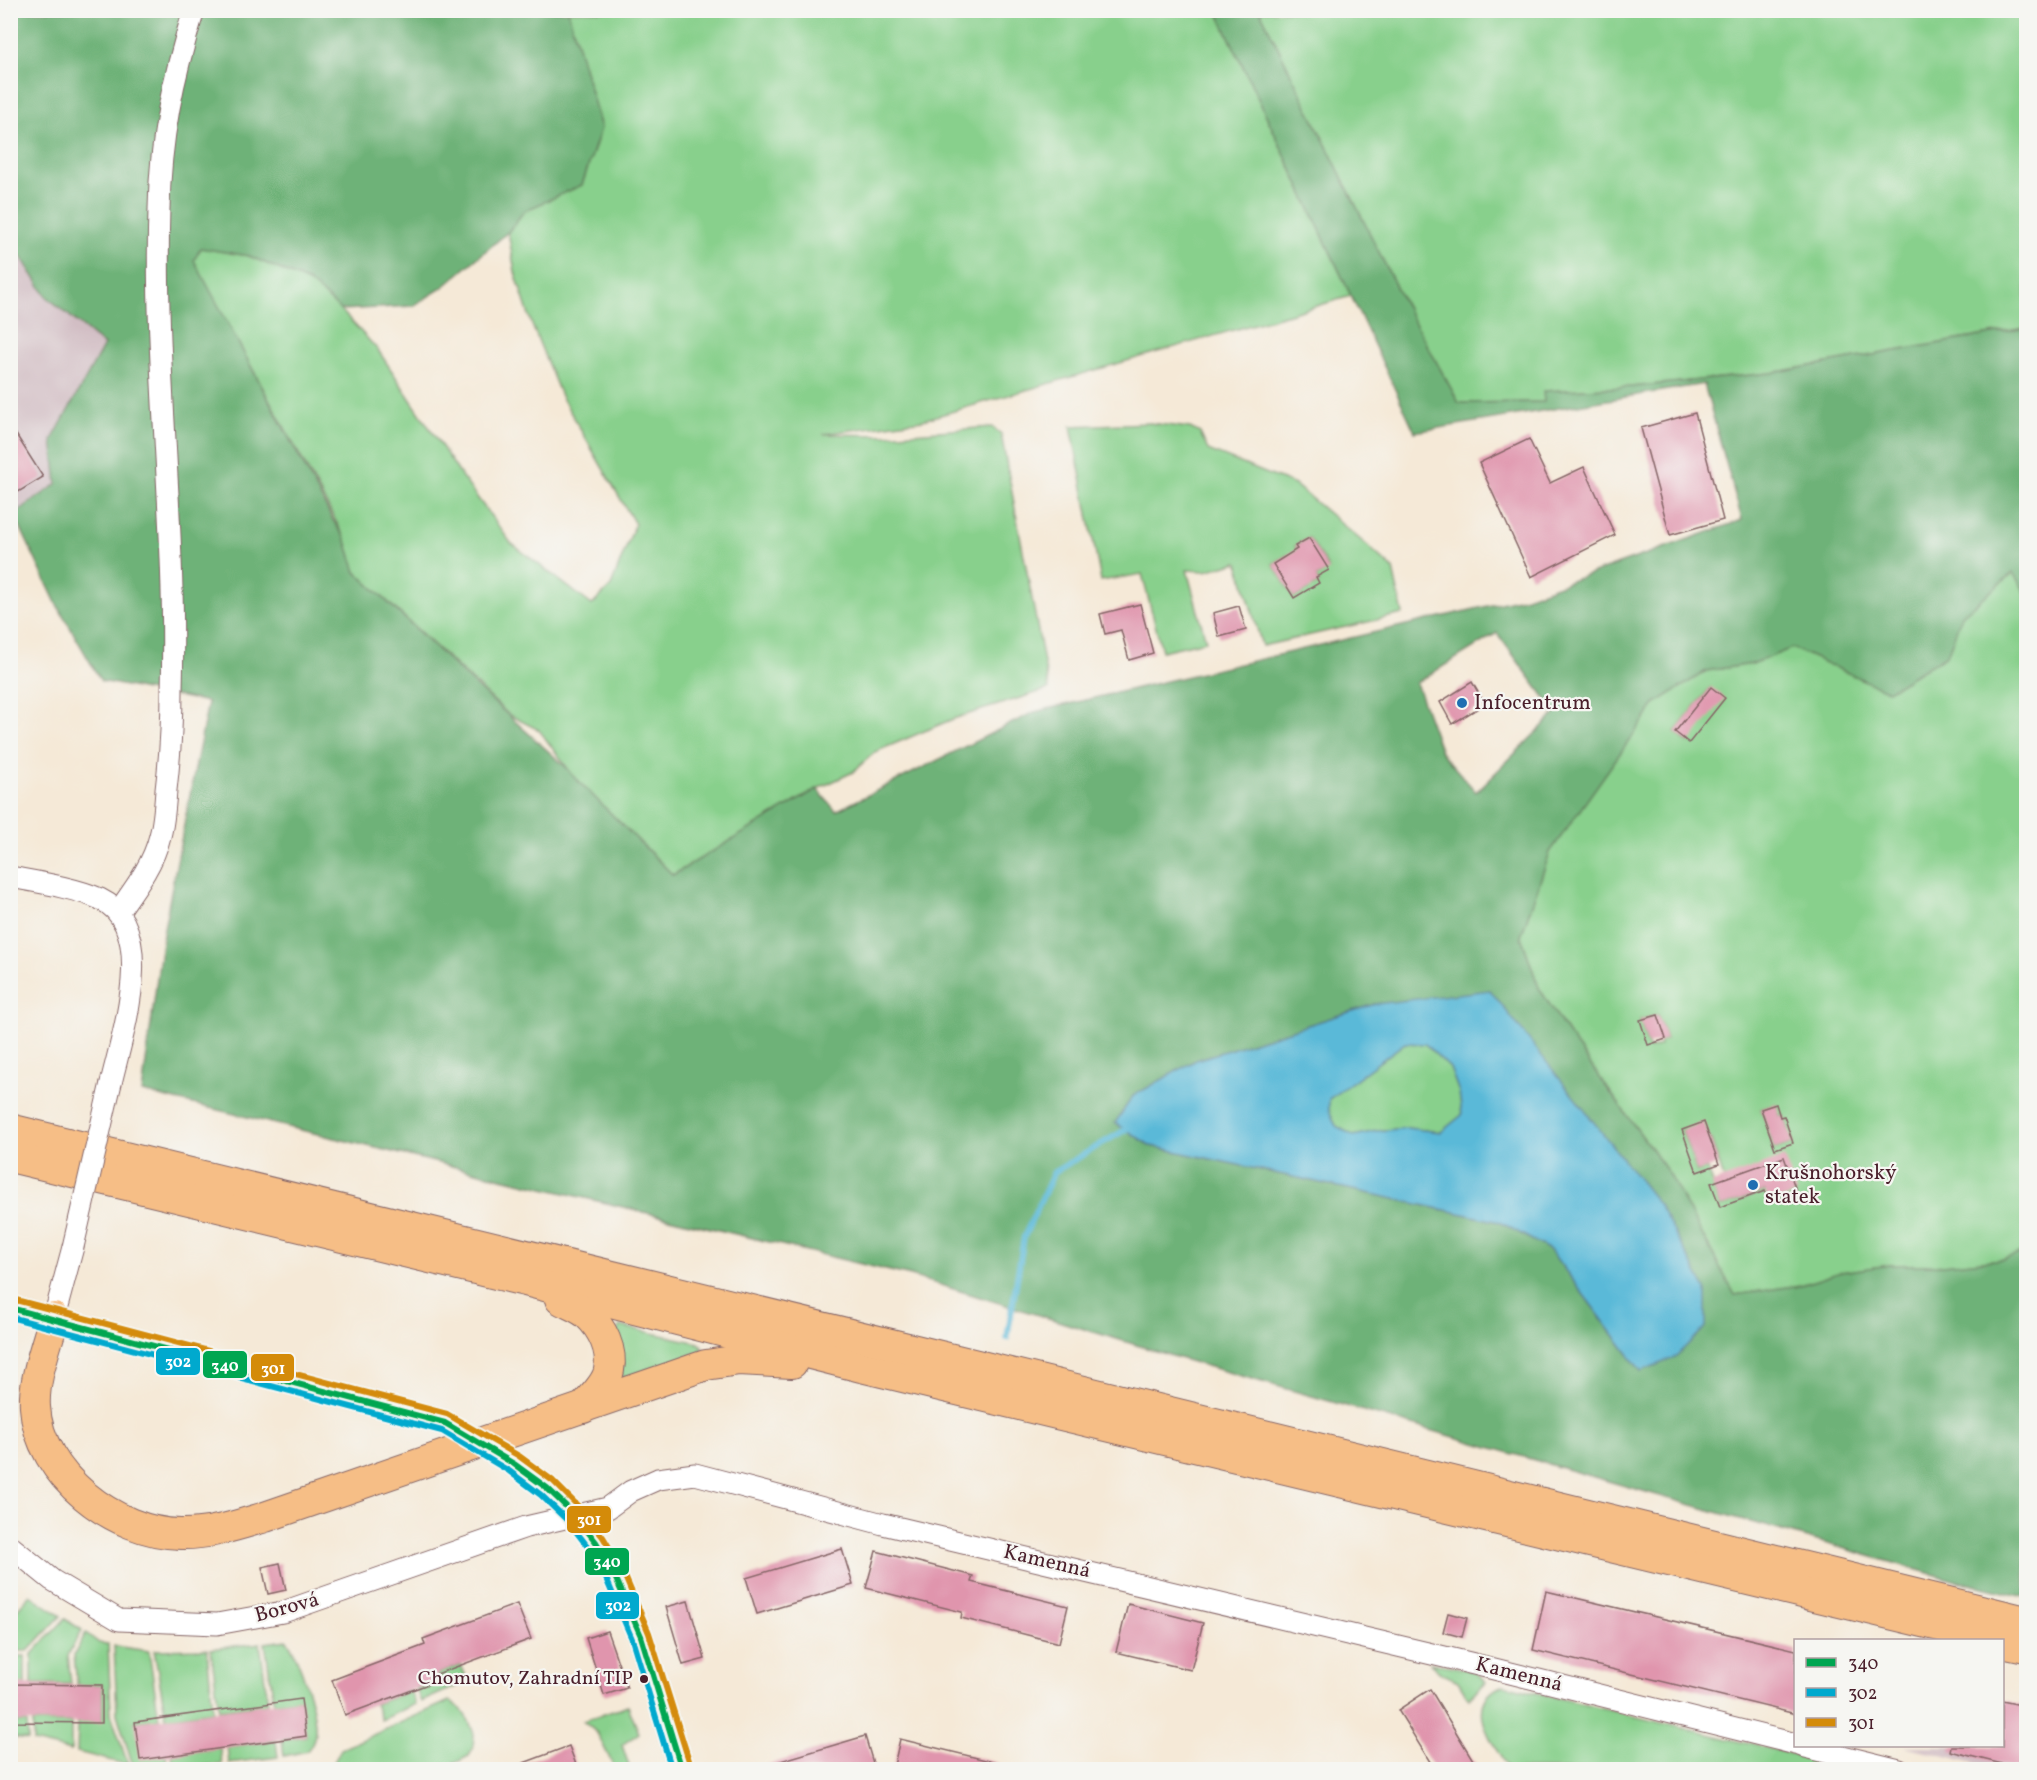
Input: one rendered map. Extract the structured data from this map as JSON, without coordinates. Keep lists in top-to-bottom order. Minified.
{"streets":{"street":["Kamenná","Borová"]},"crossings":[["Kamenná","Borová"]],"places":["Infocentrum","Krušnohorský statek","Chomutov, Zahradní TIP"],"lines":["transit line 301","transit line 340","transit line 302"],"legend":["340","302","301"]}
